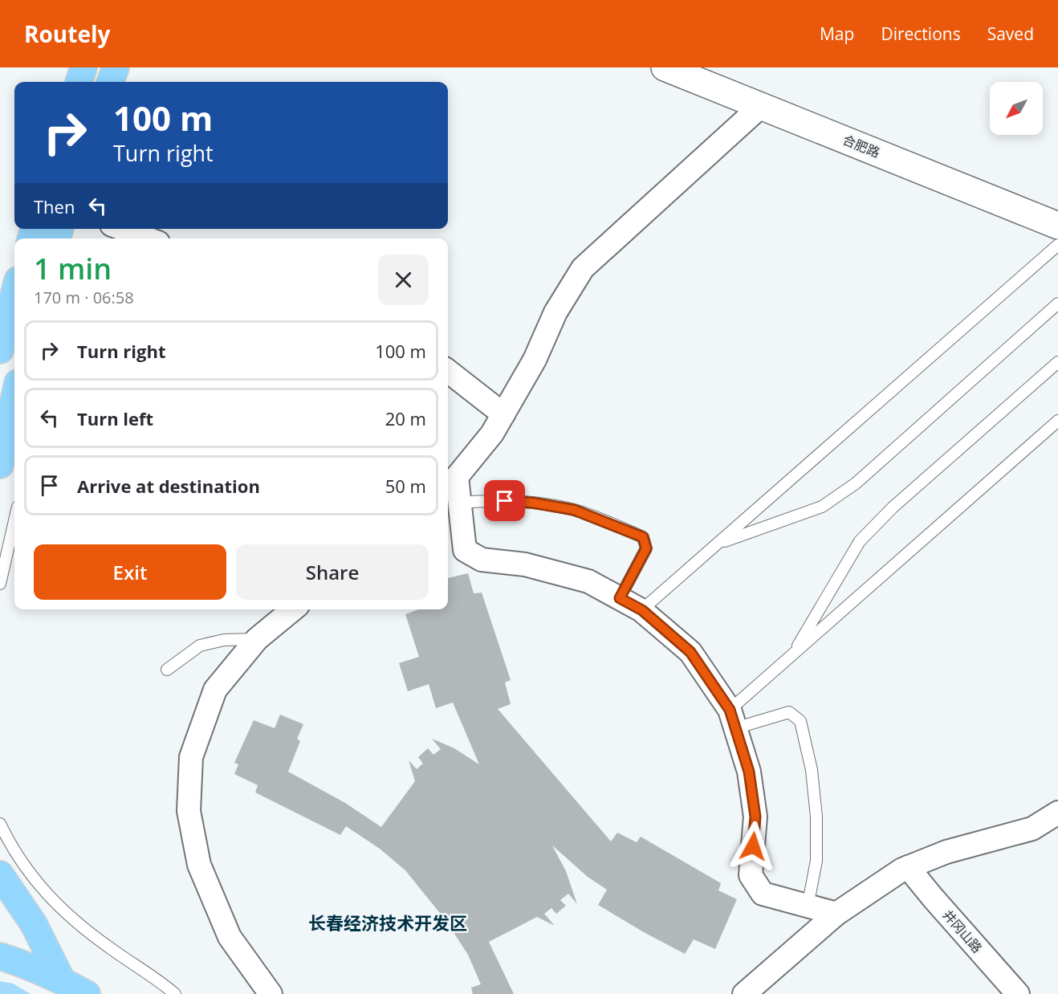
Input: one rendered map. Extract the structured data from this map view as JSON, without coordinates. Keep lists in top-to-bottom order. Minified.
{"streets":{"street":["合肥路","井冈山路"]},"districts":["长春经济技术开发区"],"north":"bottom left","page":{"header":"Routely","nav":["Map","Directions","Saved"],"turn":["100 m","Turn right"],"then":"Then","heading":["1 min","170 m · 06:58"],"list":[{"name":"Turn right","value":"100 m"},{"name":"Turn left","value":"20 m"},{"name":"Arrive at destination","value":"50 m"}],"buttons":["Exit","Share"]}}
